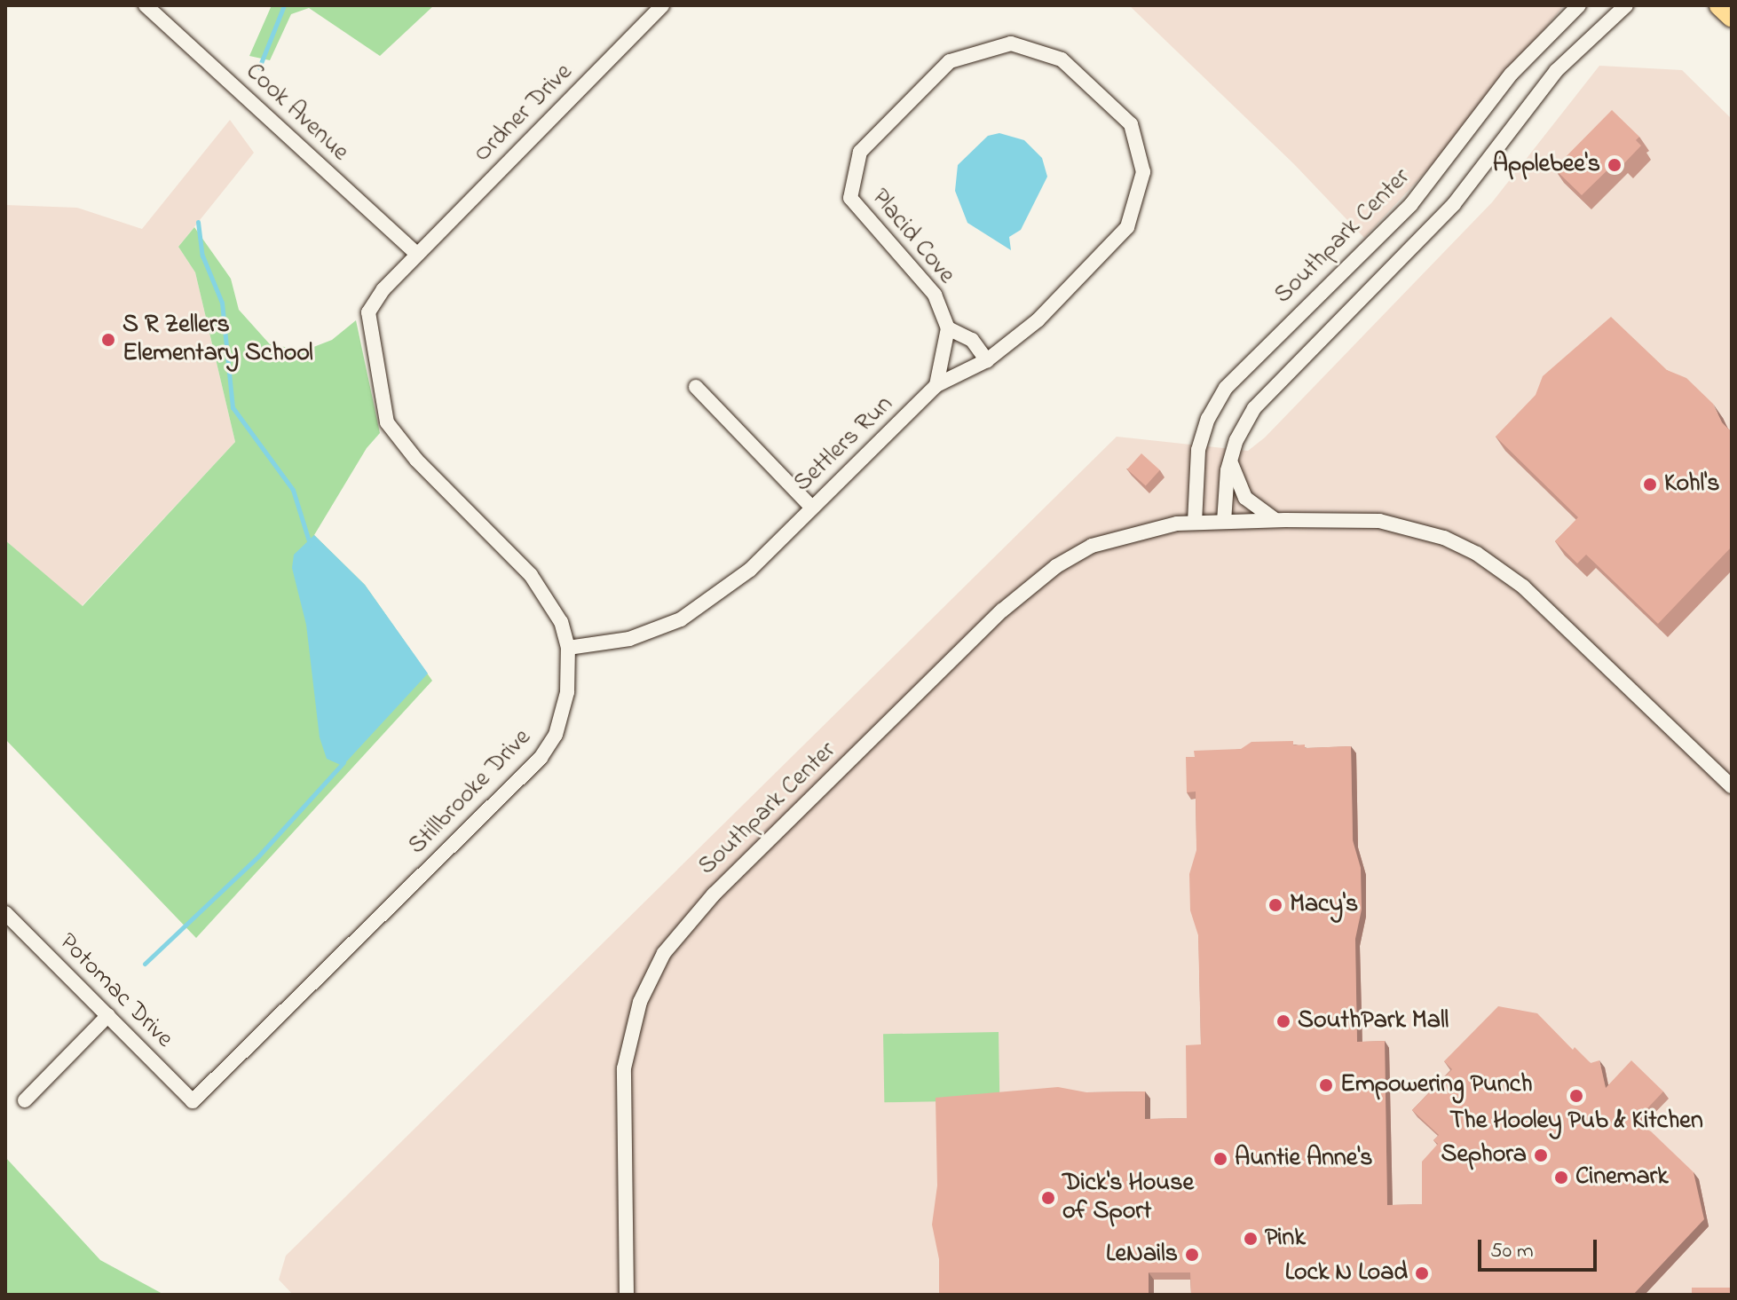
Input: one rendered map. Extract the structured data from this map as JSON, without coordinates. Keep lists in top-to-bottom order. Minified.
{"streets":{"street":["Cook Avenue","Ordner Drive","Placid Cove","Southpark Center","Settlers Run","Stillbrooke Drive","Potomac Drive"]},"crossings":[["Cook Avenue","Ordner Drive"],["Cook Avenue","Stillbrooke Drive"],["Ordner Drive","Stillbrooke Drive"],["Placid Cove","Settlers Run"],["Settlers Run","Stillbrooke Drive"],["Stillbrooke Drive","Potomac Drive"]],"places":["Applebee's","S R Zellers Elementary School","Kohl's","Macy's","SouthPark Mall","Empowering Punch","The Hooley Pub & Kitchen","Sephora","Auntie Anne's","Cinemark","Dick's House of Sport","Pink","LeNails","Lock N Load"],"scale_bar":"50 m"}
